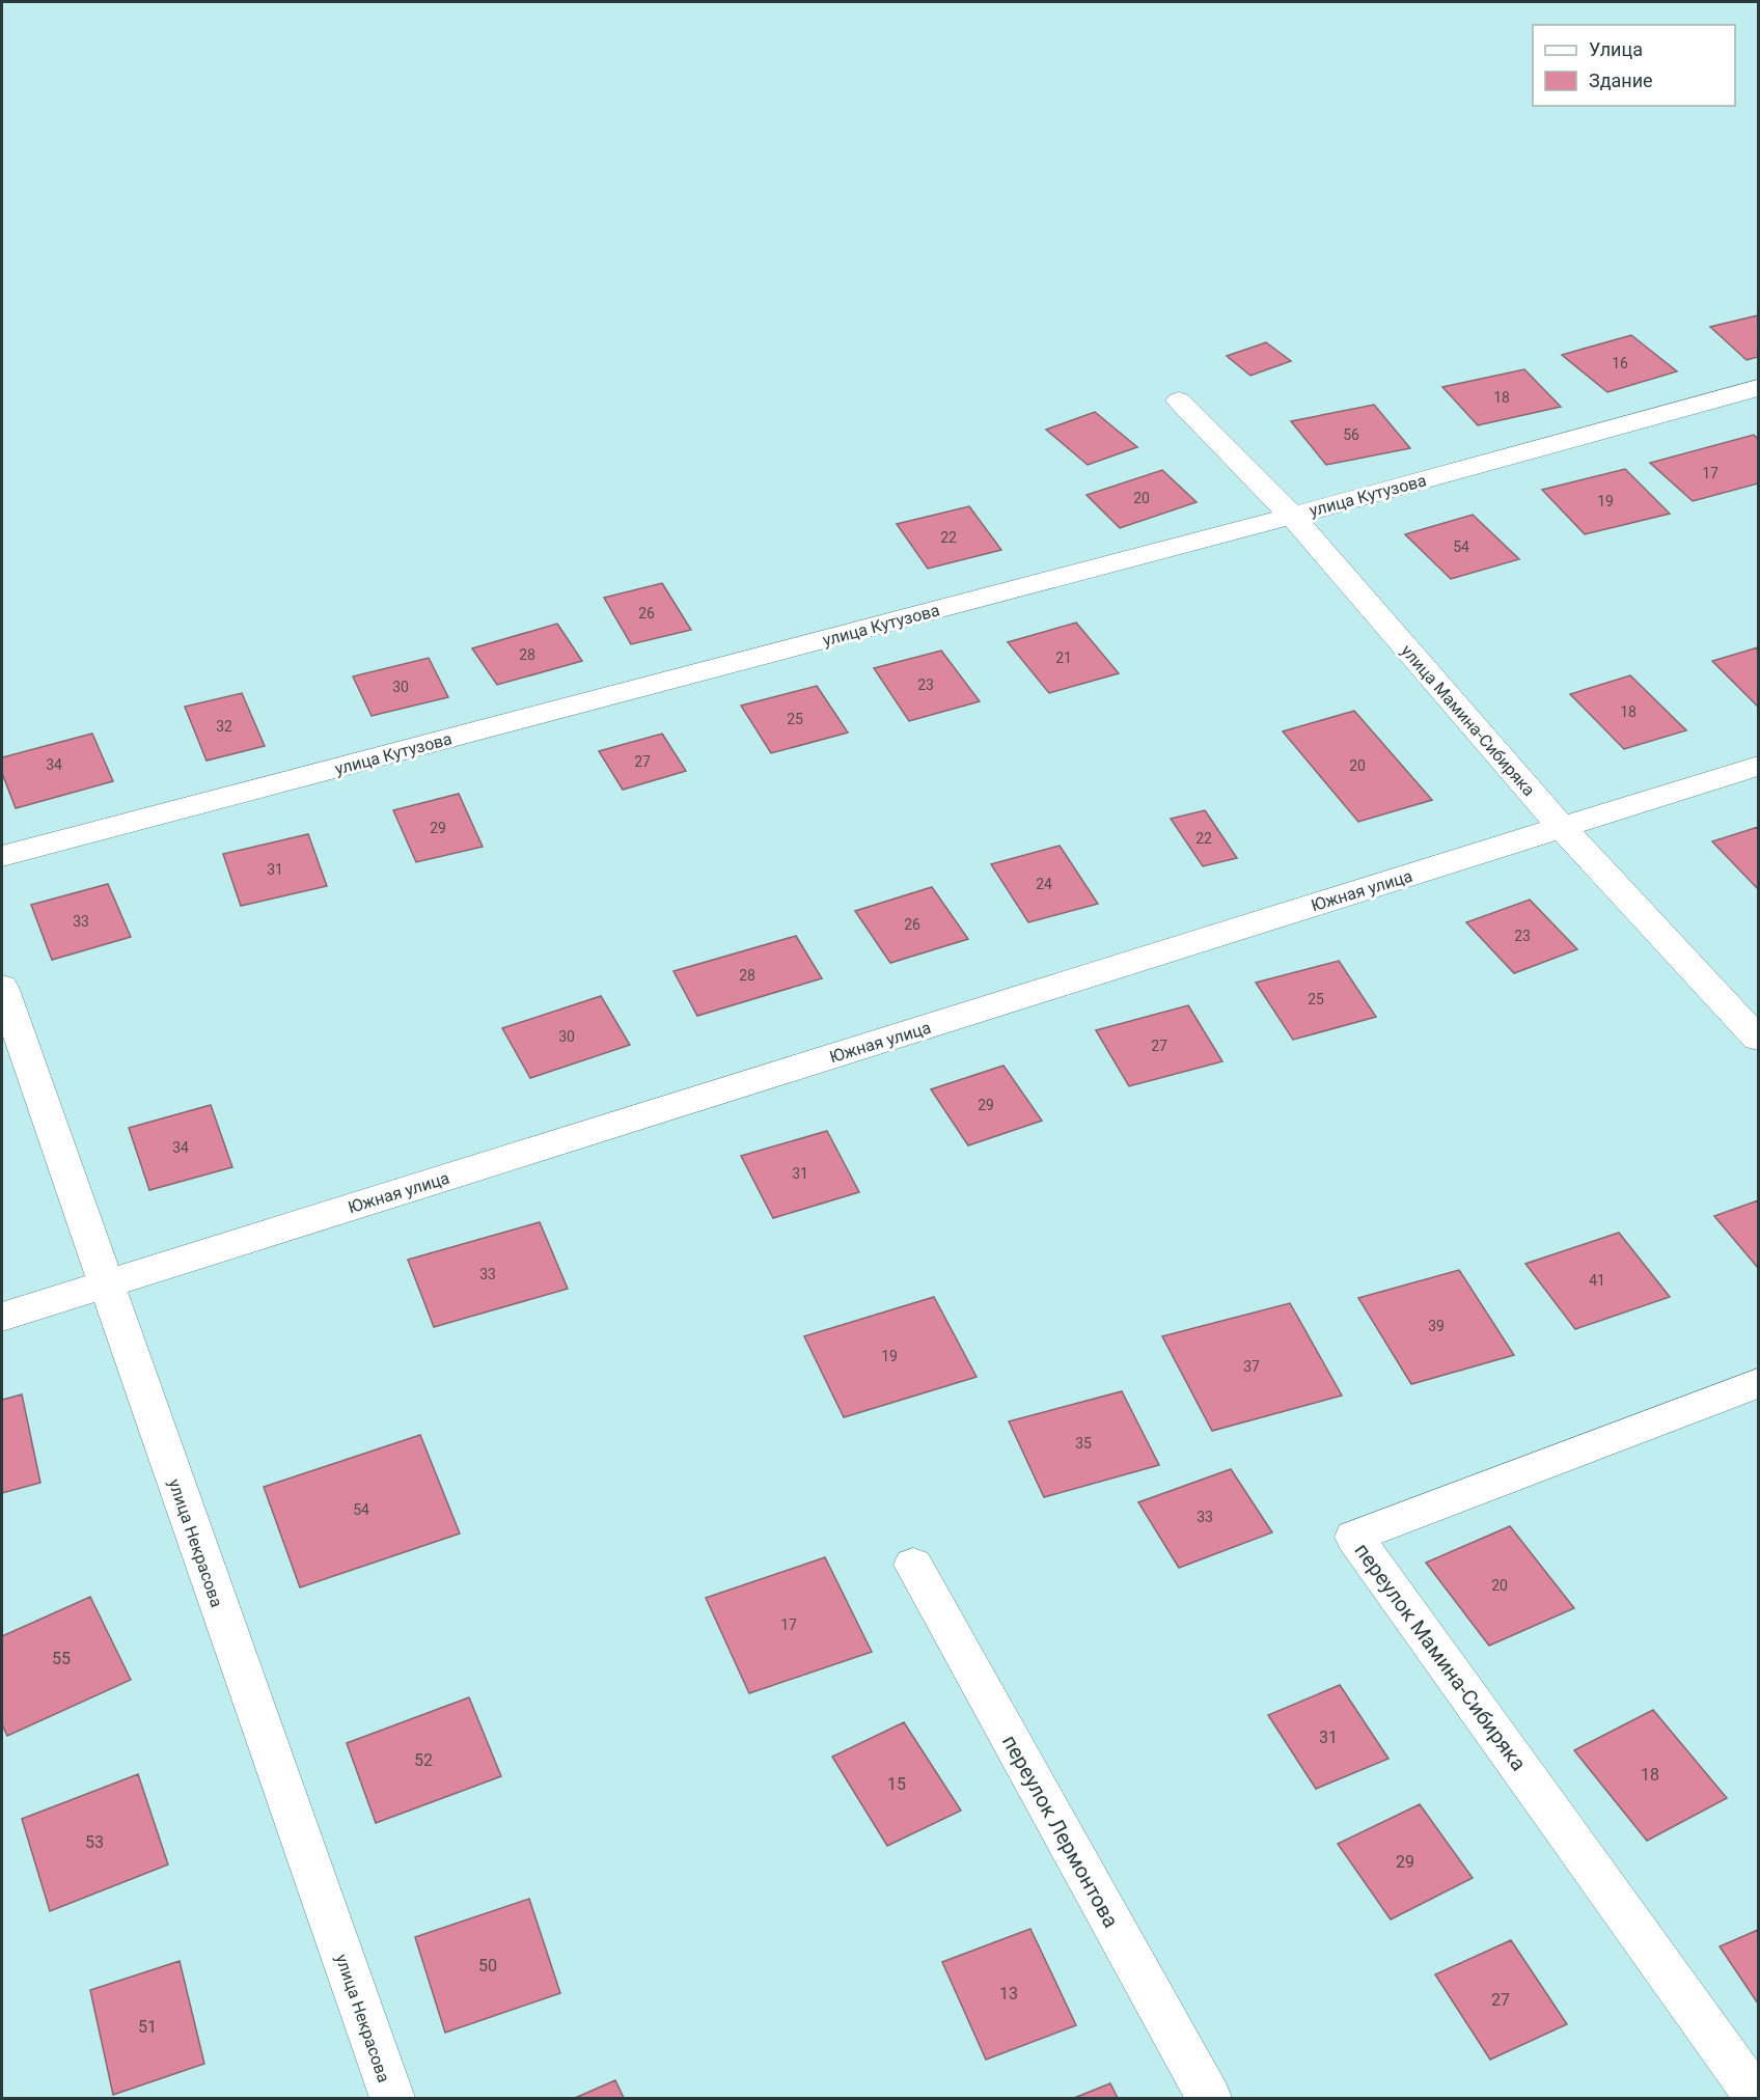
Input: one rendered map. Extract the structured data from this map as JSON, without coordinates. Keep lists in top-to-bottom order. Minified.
{"streets":{"street":["улица Кутузова","улица Мамина-Сибиряка","Южная улица","улица Некрасова","переулок Мамина-Сибиряка","переулок Лермонтова"]},"crossings":[["улица Кутузова","улица Мамина-Сибиряка"],["улица Мамина-Сибиряка","Южная улица"],["Южная улица","улица Некрасова"]],"house_numbers":["16","18","56","17","20","19","22","54","26","28","21","23","30","18","25","32","27","34","20","29","22","31","24","33","26","23","28","25","30","27","29","34","31","33","41","39","19","37","35","54","33","20","17","55","31","52","18","15","53","29","50","13","27","51"],"legend":["Улица","Здание"]}
